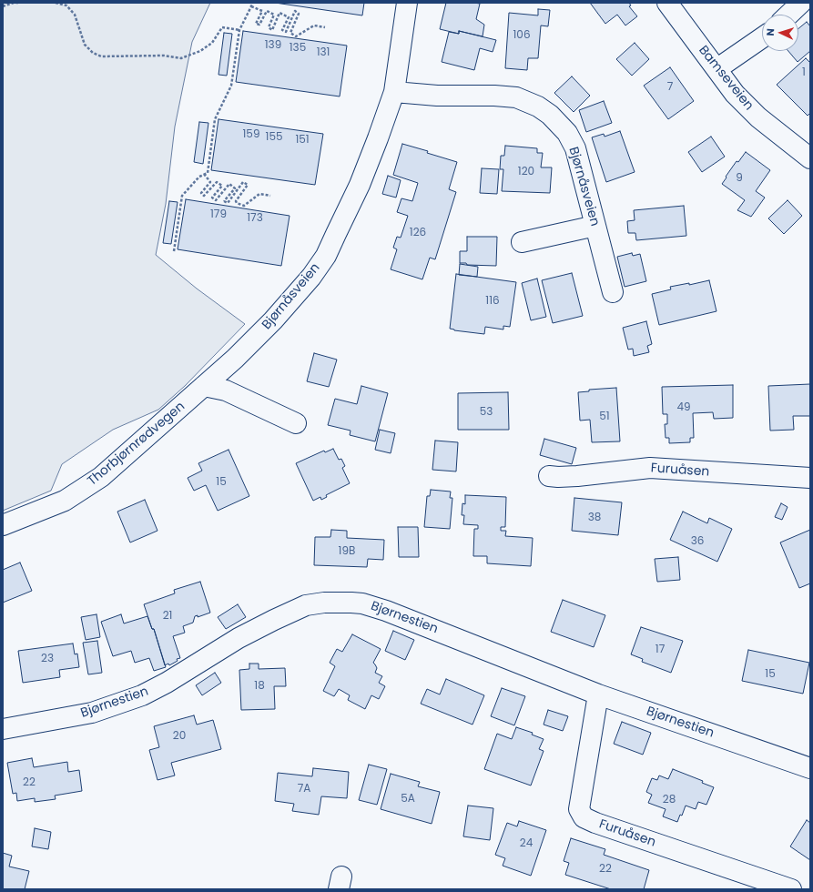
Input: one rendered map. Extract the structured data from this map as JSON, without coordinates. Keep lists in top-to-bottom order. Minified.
{"streets":{"street":["Bamseveien","Bjørnåsveien","Thorbjørnrødvegen","Furuåsen","Bjørnestien"]},"crossings":[["Bjørnåsveien","Thorbjørnrødvegen"],["Furuåsen","Bjørnestien"]],"house_numbers":["106","139","135","131","1","7","159","155","151","120","9","179","173","126","116","49","53","51","15","38","36","19B","21","17","23","15","18","20","22","7A","5A","28","24","22"],"north":"left"}
